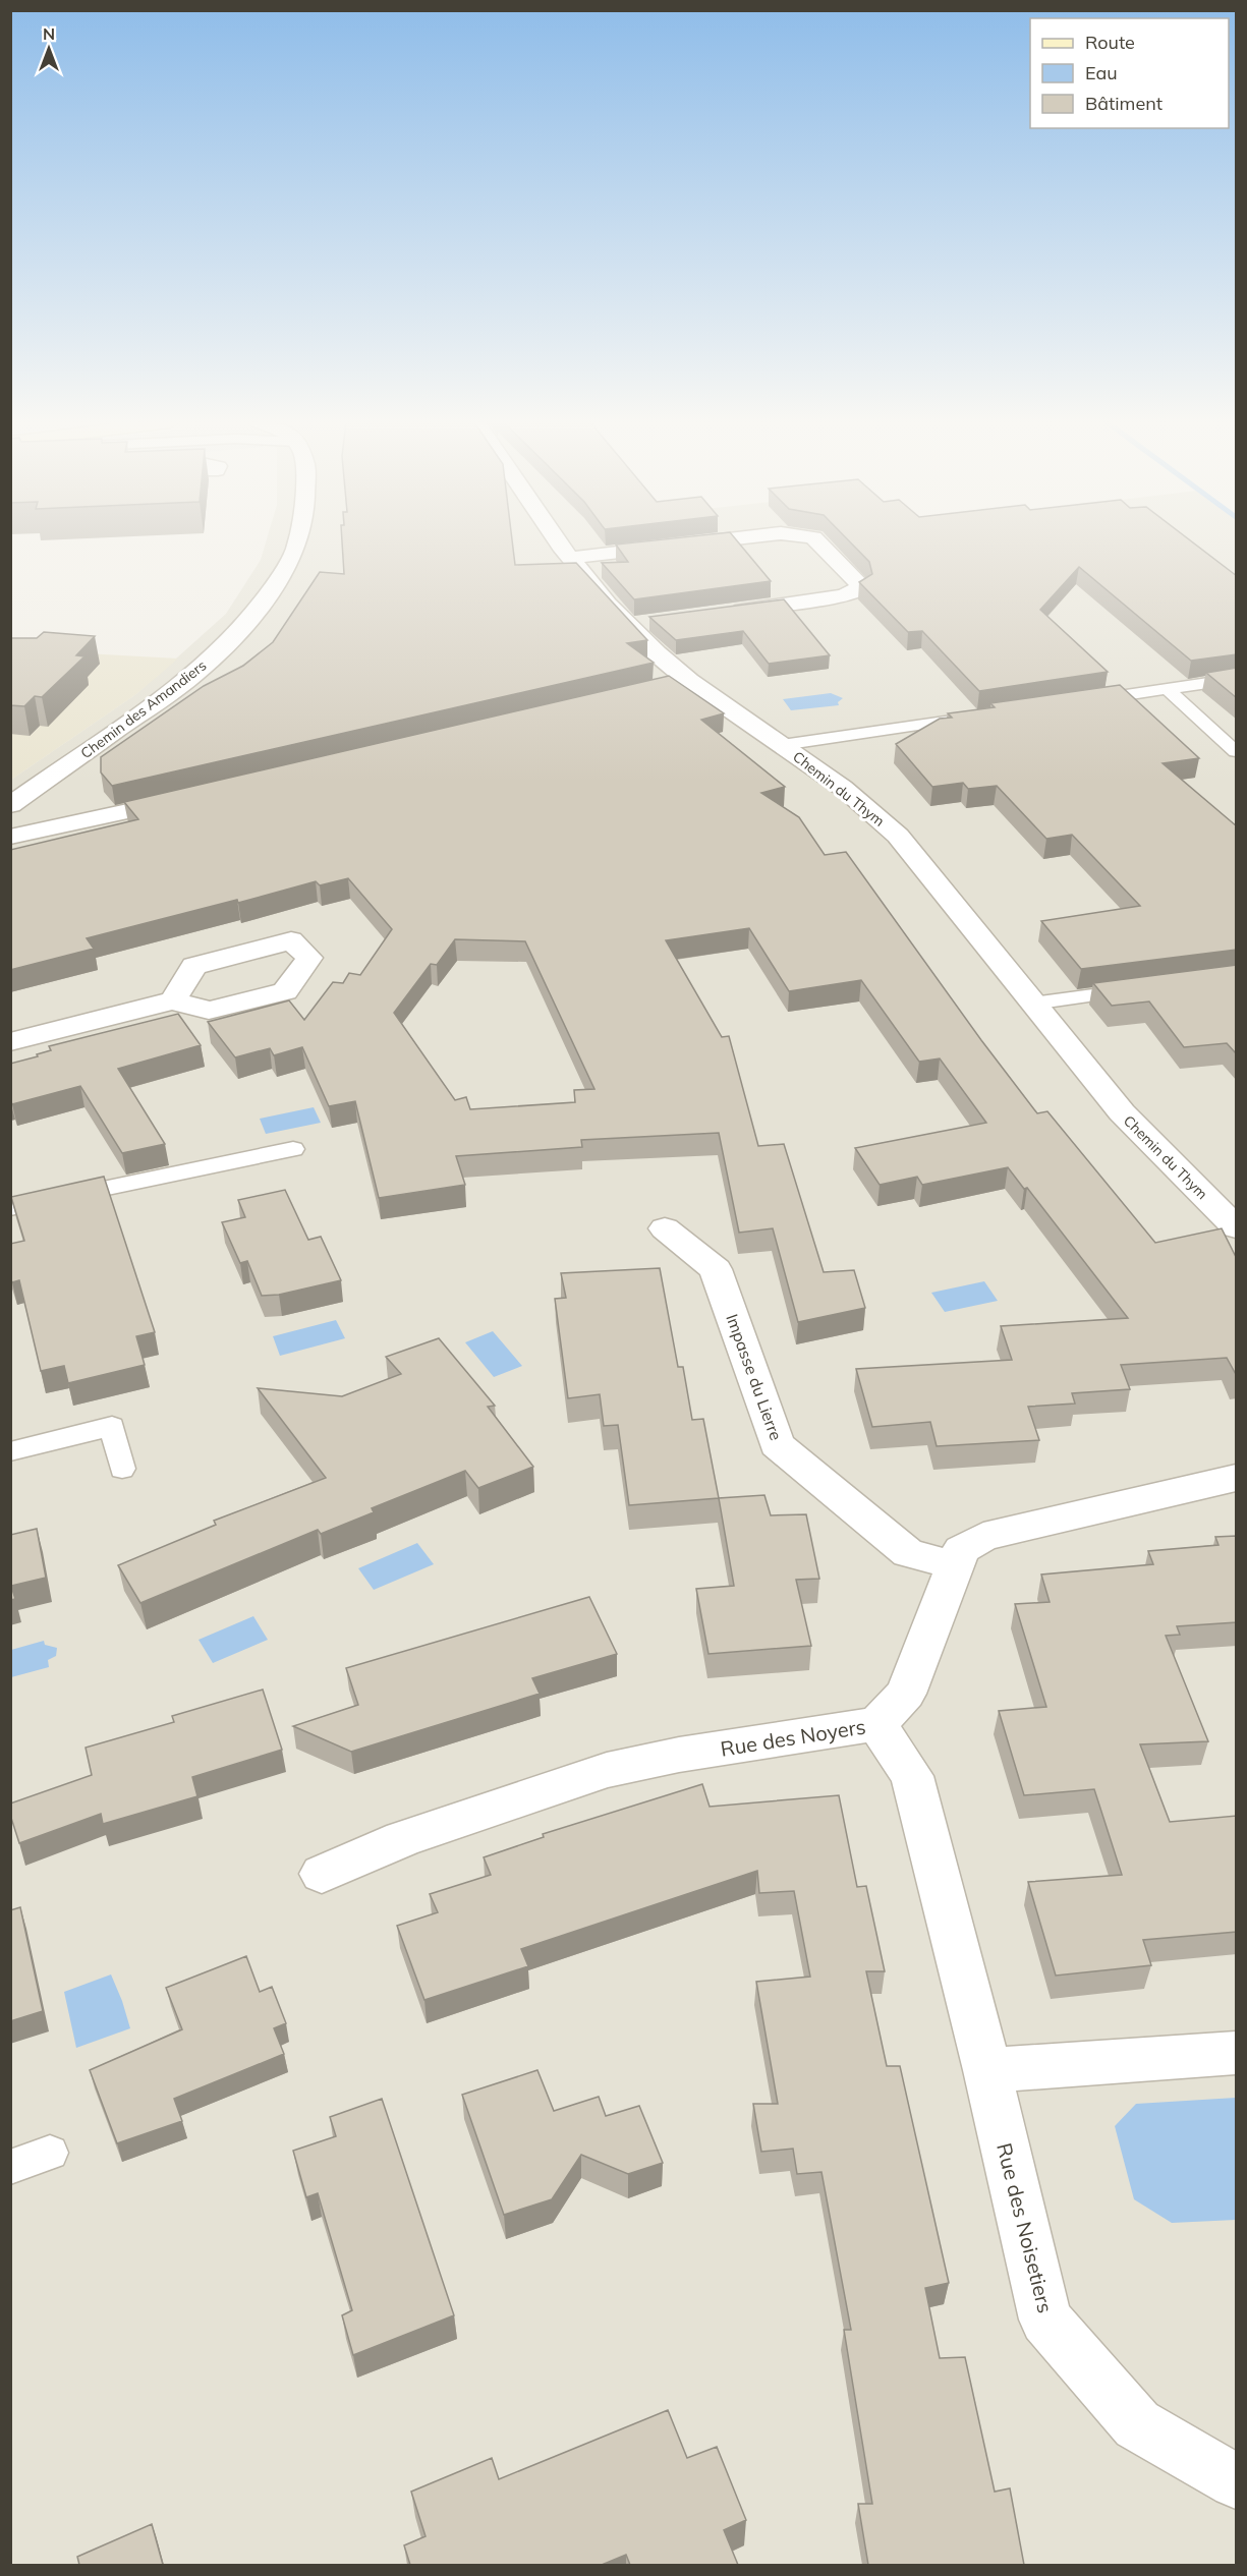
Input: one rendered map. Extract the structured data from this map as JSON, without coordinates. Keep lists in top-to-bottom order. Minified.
{"streets":{"street":["Chemin des Amandiers","Chemin du Thym","Impasse du Lierre","Rue des Noyers","Rue des Noisetiers"]},"crossings":[["Impasse du Lierre","Rue des Noyers"],["Rue des Noyers","Rue des Noisetiers"]],"legend":["Route","Eau","Bâtiment"],"north":"top"}
